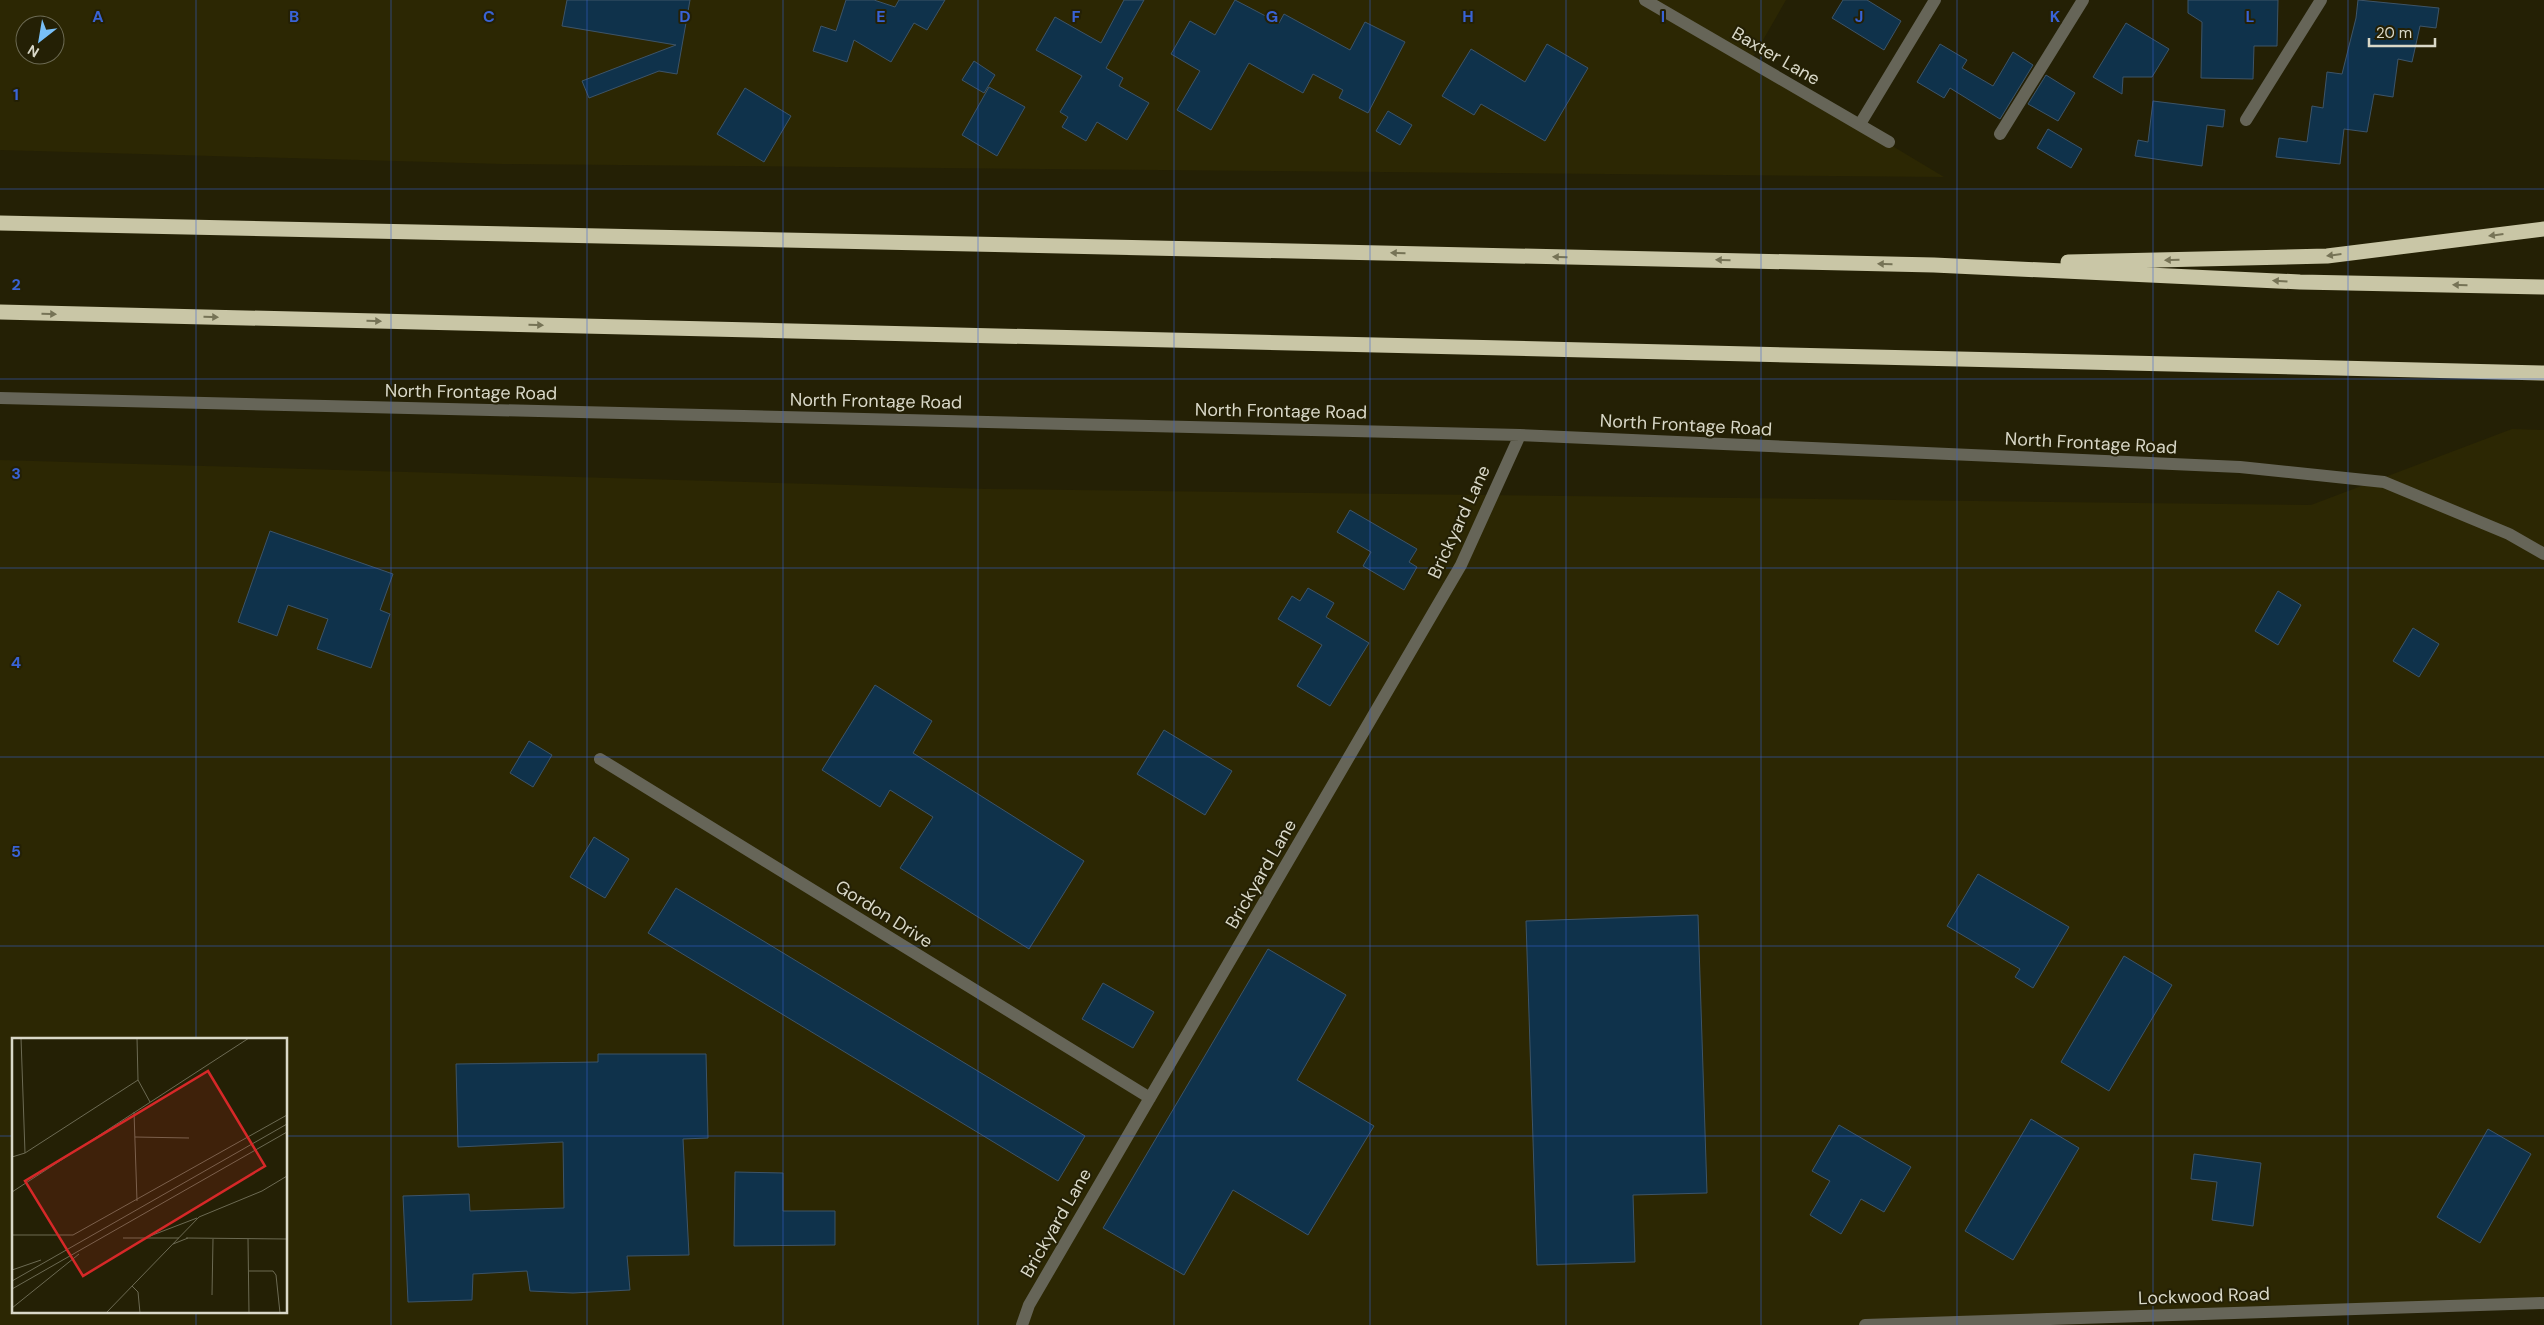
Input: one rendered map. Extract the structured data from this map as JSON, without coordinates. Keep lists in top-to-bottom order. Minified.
{"streets":{"street":["Baxter Lane","North Frontage Road","Brickyard Lane","Gordon Drive","Lockwood Road"]},"crossings":[["North Frontage Road","Brickyard Lane"],["Brickyard Lane","Gordon Drive"]],"scale_bar":"20 m","north":"bottom left","grid":{"columns":["A","B","C","D","E","F","G","H","I","J","K","L"],"rows":["1","2","3","4","5"]}}
